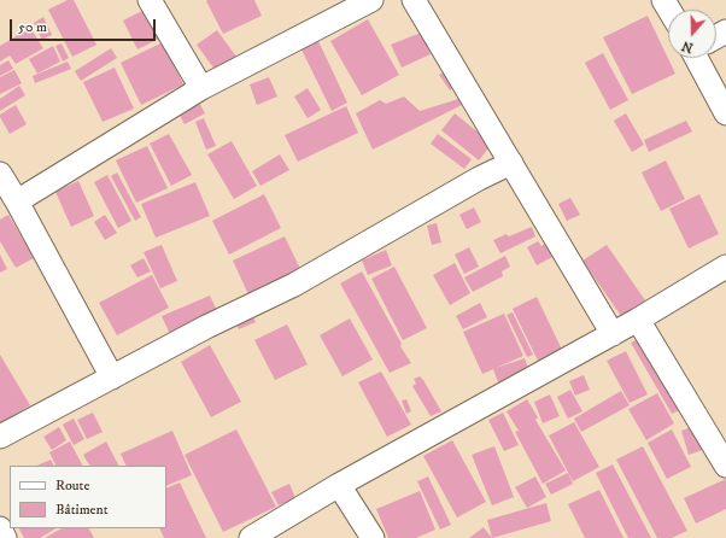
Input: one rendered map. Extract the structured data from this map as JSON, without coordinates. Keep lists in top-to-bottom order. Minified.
{"legend":["Route","Bâtiment"],"scale_bar":"50 m","north":"bottom"}
